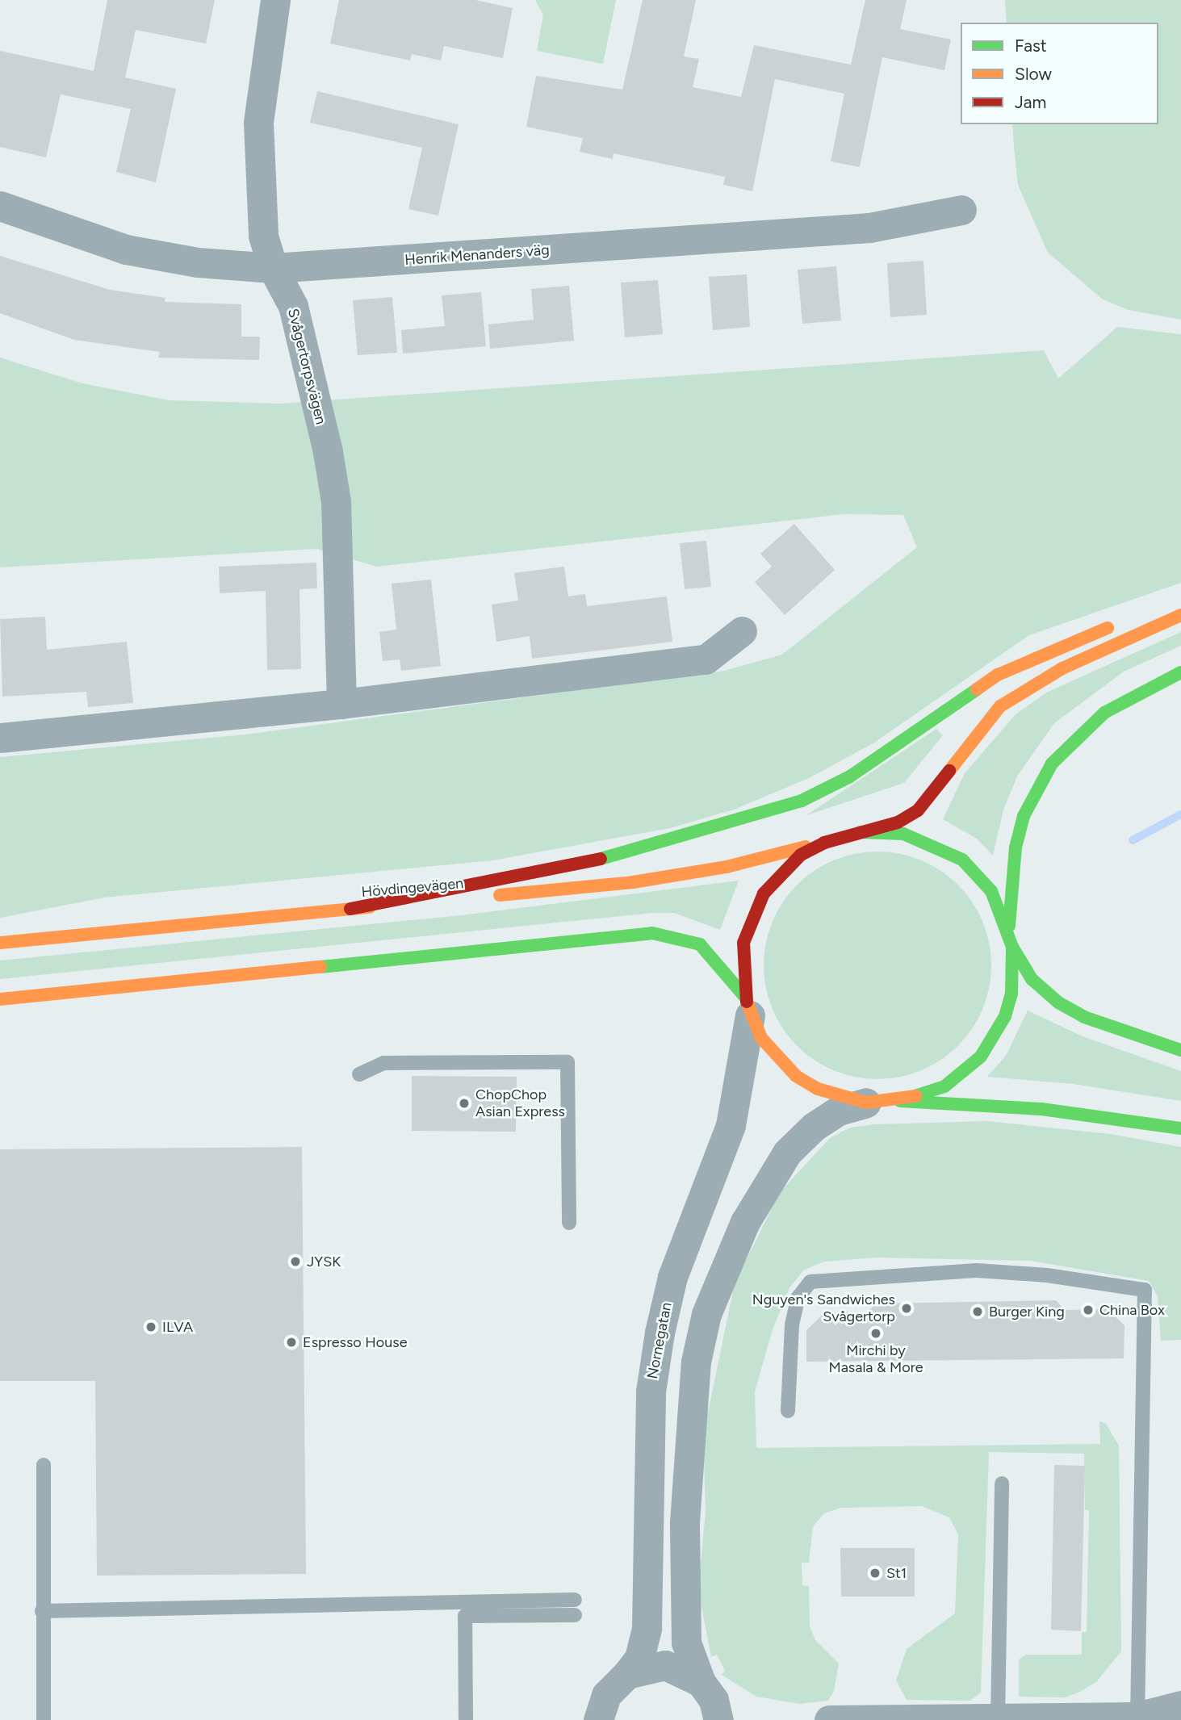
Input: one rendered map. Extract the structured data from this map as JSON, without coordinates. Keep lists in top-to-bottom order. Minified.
{"streets":{"main road":["Hövdingevägen"],"street":["Henrik Menanders väg","Svågertorpsvägen","Nornegatan"]},"crossings":[["Henrik Menanders väg","Svågertorpsvägen"]],"places":["ChopChop Asian Express","JYSK","Nguyen's Sandwiches Svågertorp","China Box","Burger King","ILVA","Mirchi by Masala & More","Espresso House","St1"],"legend":["Fast","Slow","Jam"]}
